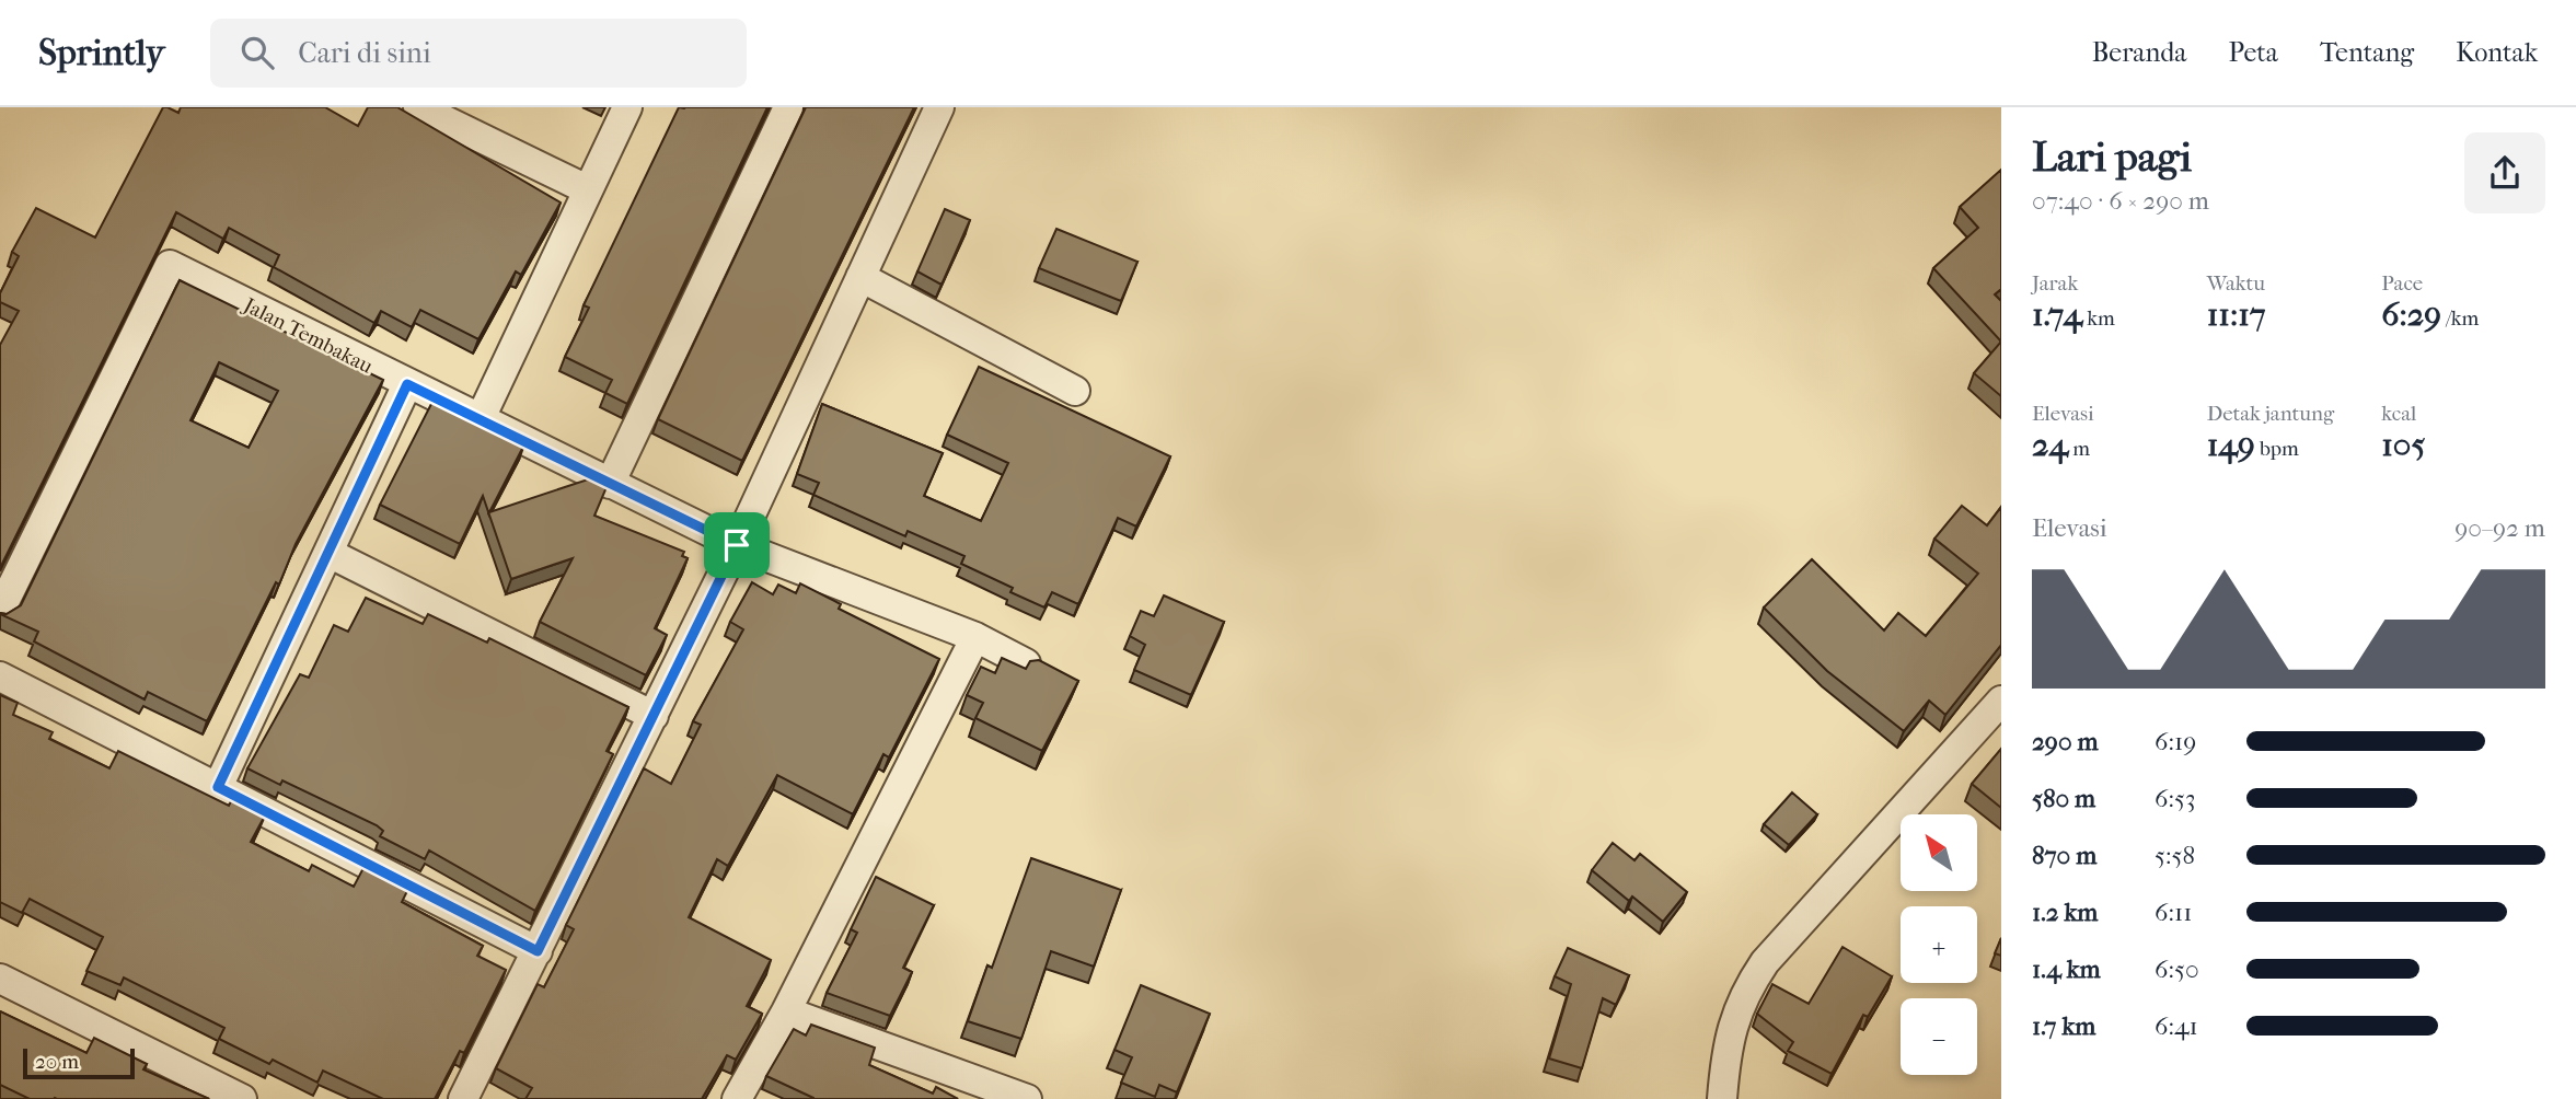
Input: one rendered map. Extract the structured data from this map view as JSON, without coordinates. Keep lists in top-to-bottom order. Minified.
{"streets":{"street":["Jalan Tembakau"]},"scale_bar":"20 m","north":"top left","page":{"header":"Sprintly","search":"Cari di sini","nav":["Beranda","Peta","Tentang","Kontak"],"heading":["Lari pagi","07:40 · 6 × 290 m"],"stats":[["Jarak","1.74 km"],["Waktu","11:17"],["Pace","6:29 /km"],["Elevasi","24 m"],["Detak jantung","149 bpm"],["kcal","105"]],"chart":["Elevasi","90–92 m"],"list":[{"name":"290 m","note":"6:19"},{"name":"580 m","note":"6:53"},{"name":"870 m","note":"5:58"},{"name":"1.2 km","note":"6:11"},{"name":"1.4 km","note":"6:50"},{"name":"1.7 km","note":"6:41"}],"map_buttons":["+","−"],"scale":"20 m"}}
